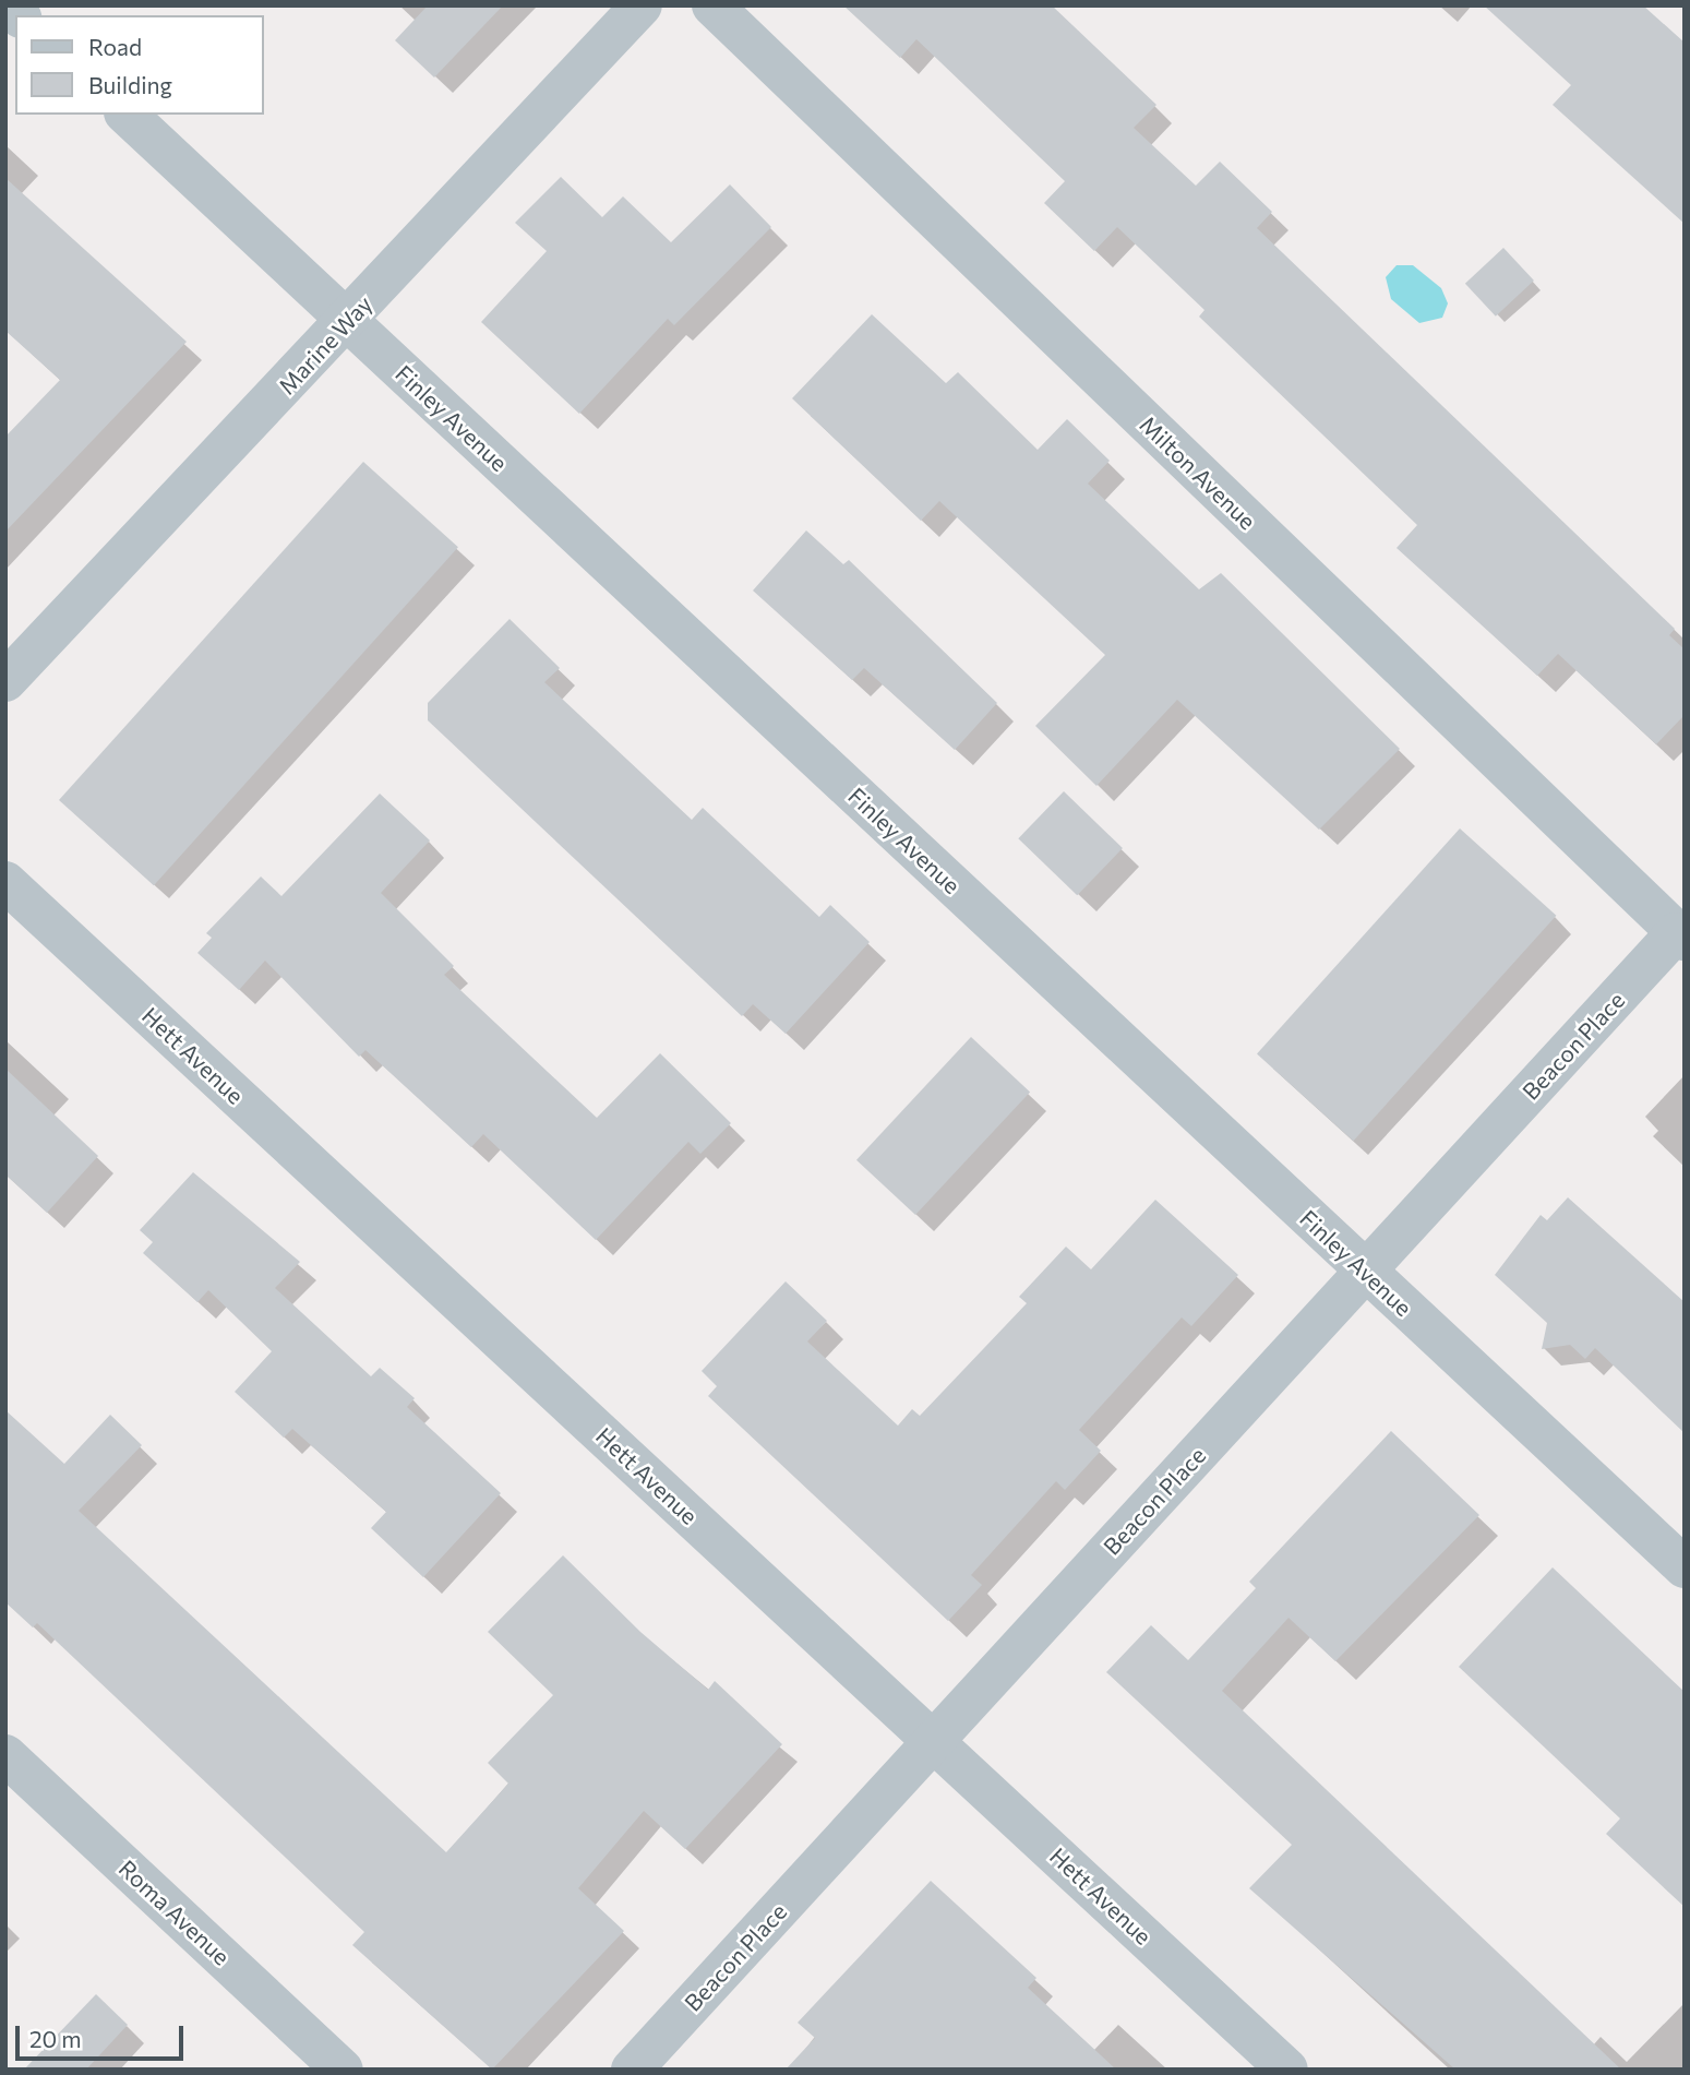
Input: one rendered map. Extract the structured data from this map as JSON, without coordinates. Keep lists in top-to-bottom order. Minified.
{"streets":{"street":["Marine Way","Finley Avenue","Milton Avenue","Beacon Place","Hett Avenue","Roma Avenue"]},"crossings":[["Marine Way","Finley Avenue"],["Finley Avenue","Beacon Place"],["Milton Avenue","Beacon Place"],["Beacon Place","Hett Avenue"]],"legend":["Road","Building"],"scale_bar":"20 m"}
